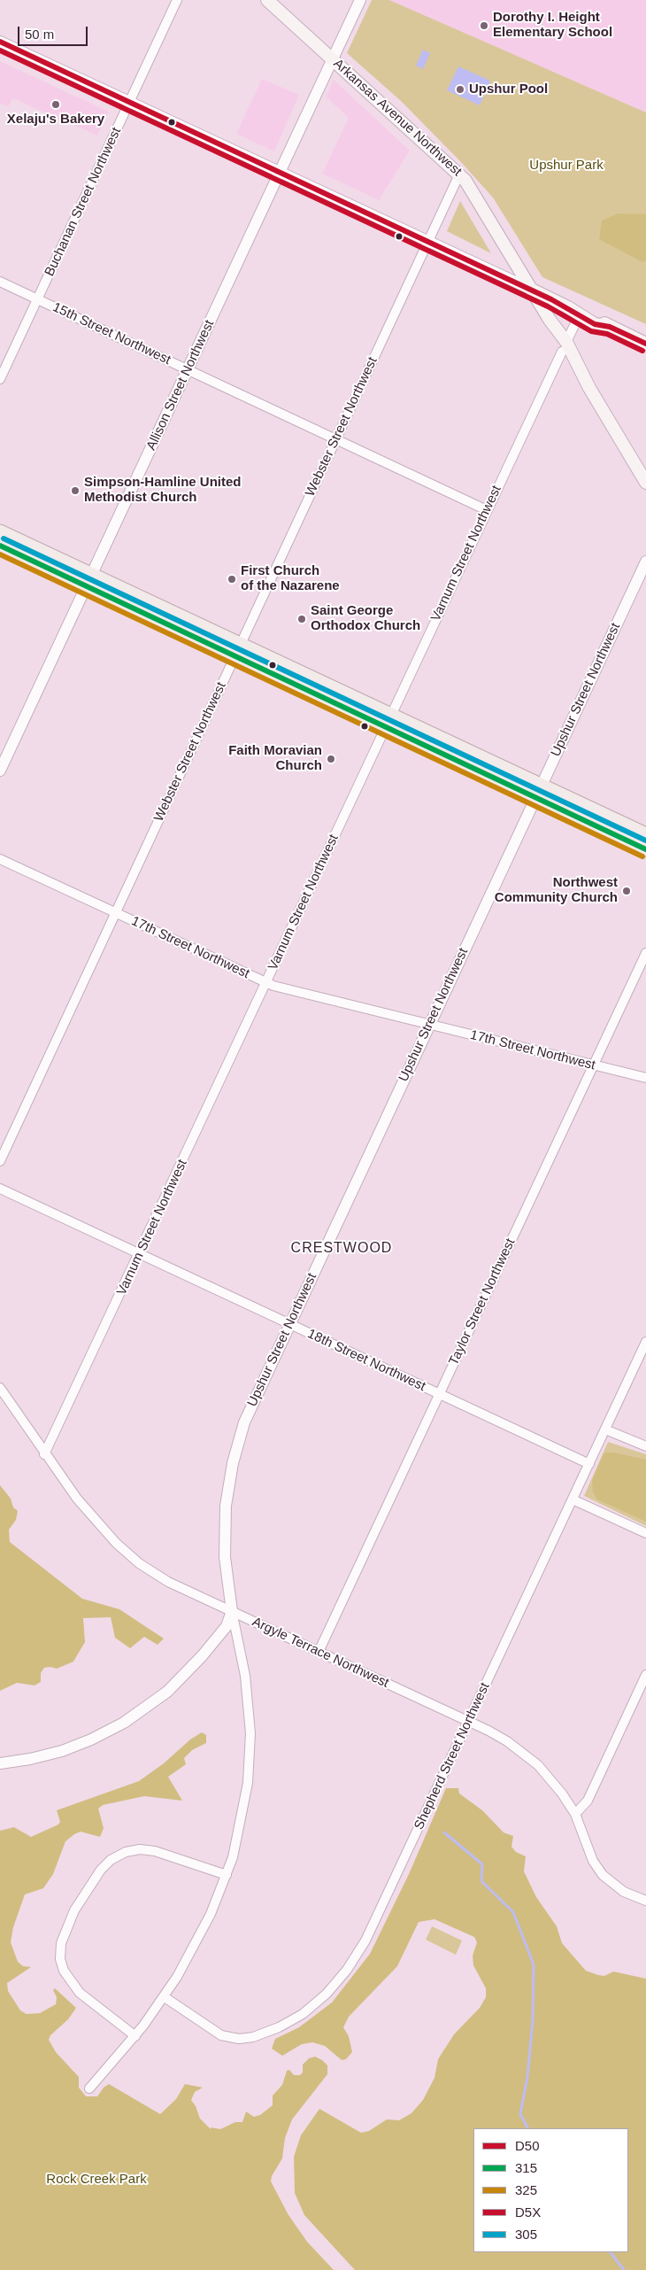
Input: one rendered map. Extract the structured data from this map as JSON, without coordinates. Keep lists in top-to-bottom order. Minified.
{"streets":{"main road":["Arkansas Avenue Northwest"],"street":["Buchanan Street Northwest","15th Street Northwest","Allison Street Northwest","Webster Street Northwest","Varnum Street Northwest","Upshur Street Northwest","17th Street Northwest","Taylor Street Northwest","18th Street Northwest","Argyle Terrace Northwest","Shepherd Street Northwest"]},"crossings":[["Arkansas Avenue Northwest","Allison Street Northwest"],["Arkansas Avenue Northwest","Webster Street Northwest"],["Arkansas Avenue Northwest","Varnum Street Northwest"],["Buchanan Street Northwest","15th Street Northwest"],["15th Street Northwest","Allison Street Northwest"],["15th Street Northwest","Webster Street Northwest"],["15th Street Northwest","Varnum Street Northwest"],["Webster Street Northwest","17th Street Northwest"],["Varnum Street Northwest","17th Street Northwest"],["Varnum Street Northwest","18th Street Northwest"],["Varnum Street Northwest","Argyle Terrace Northwest"],["Upshur Street Northwest","17th Street Northwest"],["Upshur Street Northwest","18th Street Northwest"],["Upshur Street Northwest","Argyle Terrace Northwest"],["Upshur Street Northwest","Shepherd Street Northwest"],["17th Street Northwest","Taylor Street Northwest"],["Taylor Street Northwest","18th Street Northwest"],["Taylor Street Northwest","Argyle Terrace Northwest"],["18th Street Northwest","Shepherd Street Northwest"],["Argyle Terrace Northwest","Shepherd Street Northwest"]],"districts":["CRESTWOOD"],"parks":["Upshur Park","Rock Creek Park"],"places":["Dorothy I. Height Elementary School","Upshur Pool","Xelaju's Bakery","Simpson-Hamline United Methodist Church","First Church of the Nazarene","Saint George Orthodox Church","Faith Moravian Church","Northwest Community Church"],"lines":["transit line D50","transit line D5X","transit line 305","transit line 315","transit line 325"],"legend":["D50","315","325","D5X","305"],"scale_bar":"50 m"}
